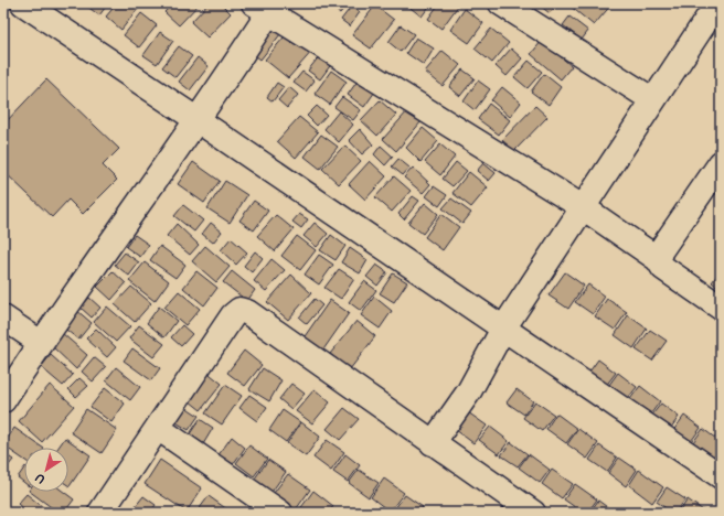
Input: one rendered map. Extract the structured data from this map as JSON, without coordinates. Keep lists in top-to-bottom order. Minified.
{"north":"bottom left"}
